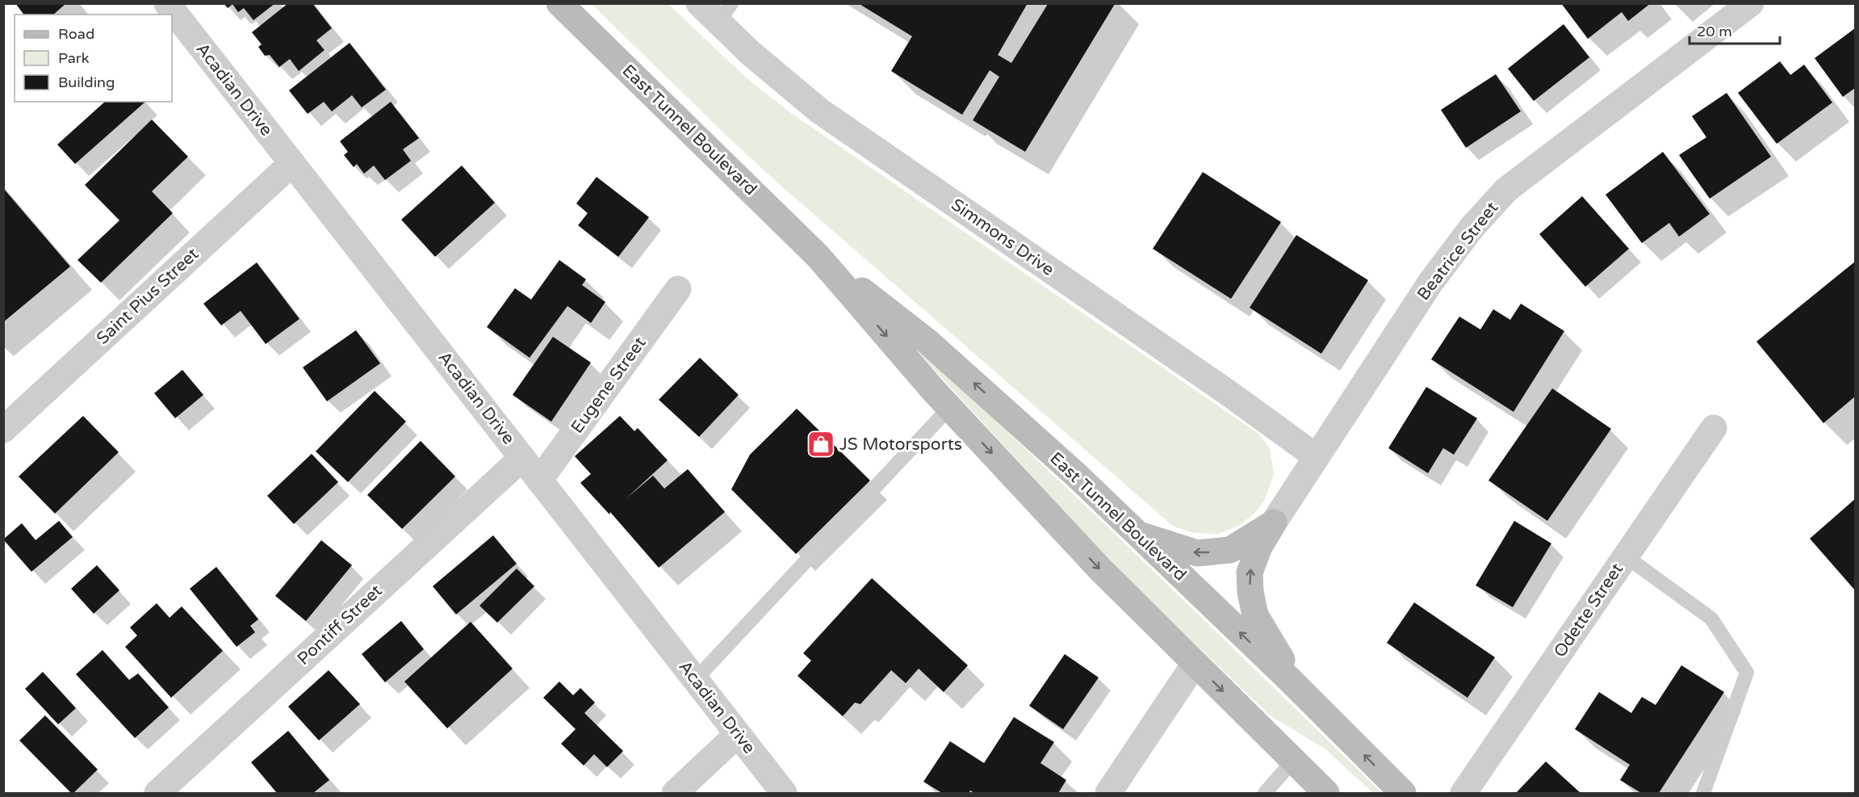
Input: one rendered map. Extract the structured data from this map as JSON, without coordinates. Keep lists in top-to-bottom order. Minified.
{"streets":{"main road":["East Tunnel Boulevard"],"street":["Acadian Drive","Simmons Drive","Beatrice Street","Saint Pius Street","Eugene Street","Odette Street","Pontiff Street"]},"crossings":[["Acadian Drive","Saint Pius Street"],["Acadian Drive","Eugene Street"],["Acadian Drive","Pontiff Street"],["Simmons Drive","Beatrice Street"]],"places":{"shop":["JS Motorsports"]},"legend":["Road","Park","Building"],"scale_bar":"20 m"}
